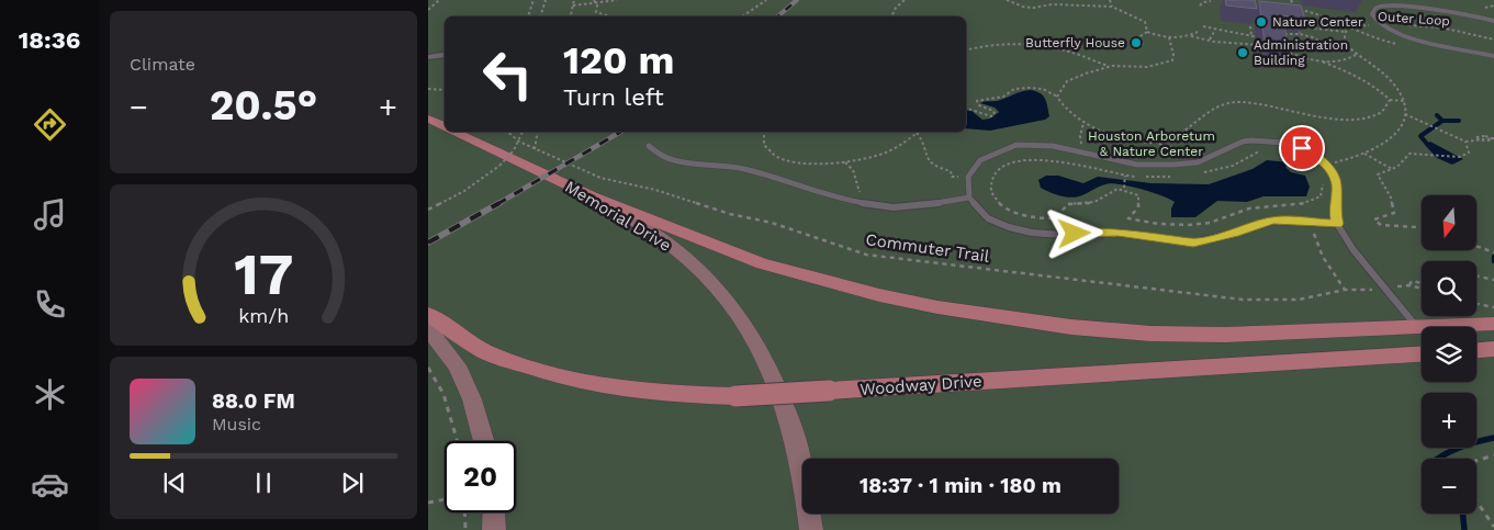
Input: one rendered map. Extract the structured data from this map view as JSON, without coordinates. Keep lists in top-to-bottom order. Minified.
{"streets":{"main road":["Memorial Drive","Woodway Drive"],"path":["Outer Loop","Commuter Trail"]},"parks":["Houston Arboretum & Nature Center"],"places":["Nature Center","Butterfly House","Administration Building"],"north":"bottom","page":{"tabs":"18:36","tile":"Climate","turn":["120 m","Turn left"],"heat":["−","20.5°","+"],"map_buttons":["+","−"],"song":["88.0 FM","Music"],"limit":"20","trip":"18:37 · 1 min · 180 m","gauge":["17","km/h"]}}
